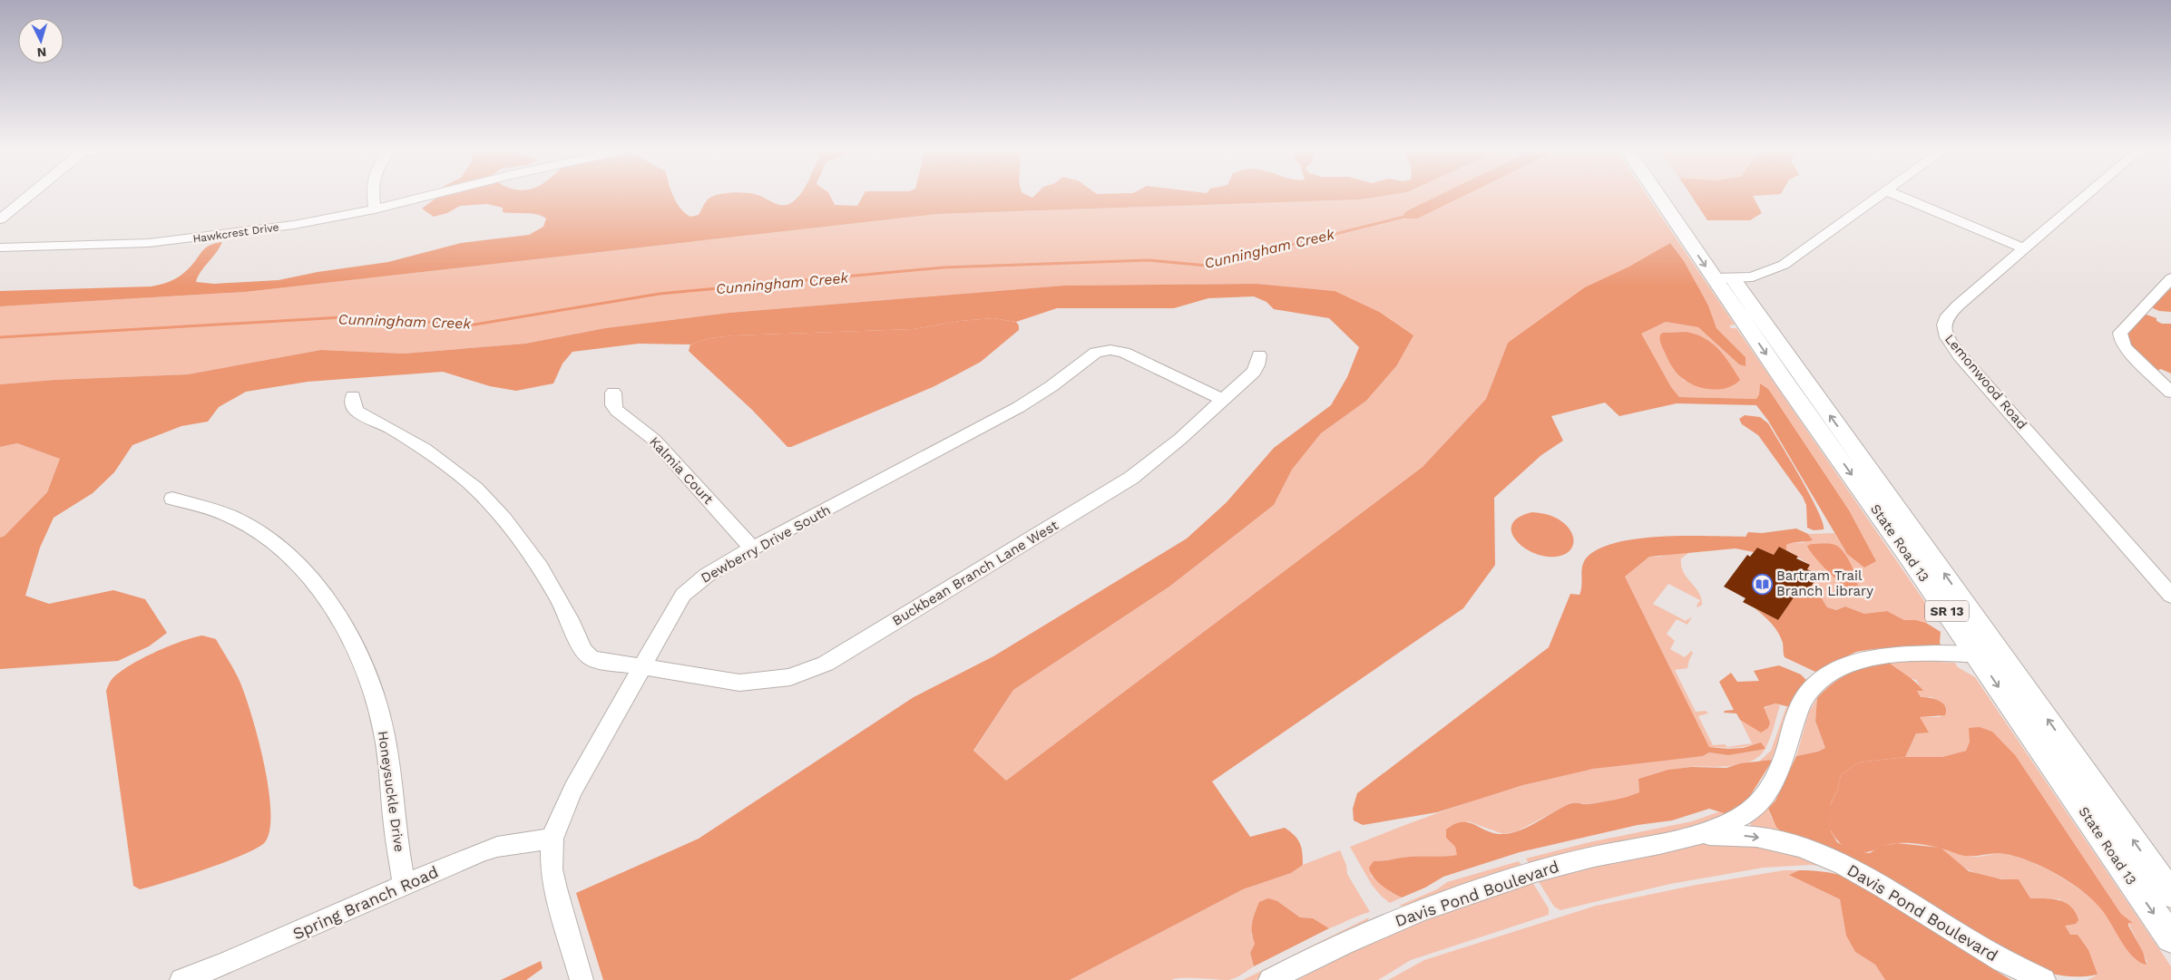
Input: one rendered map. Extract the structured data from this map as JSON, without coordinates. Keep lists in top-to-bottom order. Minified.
{"streets":{"main road":["State Road 13","SR 13"],"street":["Hawkcrest Drive","Lemonwood Road","Kalmia Court","Dewberry Drive South","Buckbean Branch Lane West","Honeysuckle Drive","Davis Pond Boulevard","Spring Branch Road"]},"crossings":[["Kalmia Court","Dewberry Drive South"],["State Road 13","Davis Pond Boulevard"],["Dewberry Drive South","Buckbean Branch Lane West"],["Dewberry Drive South","Spring Branch Road"],["Honeysuckle Drive","Spring Branch Road"]],"water":["Cunningham Creek"],"places":{"library":["Bartram Trail Branch Library"]},"north":"bottom"}
